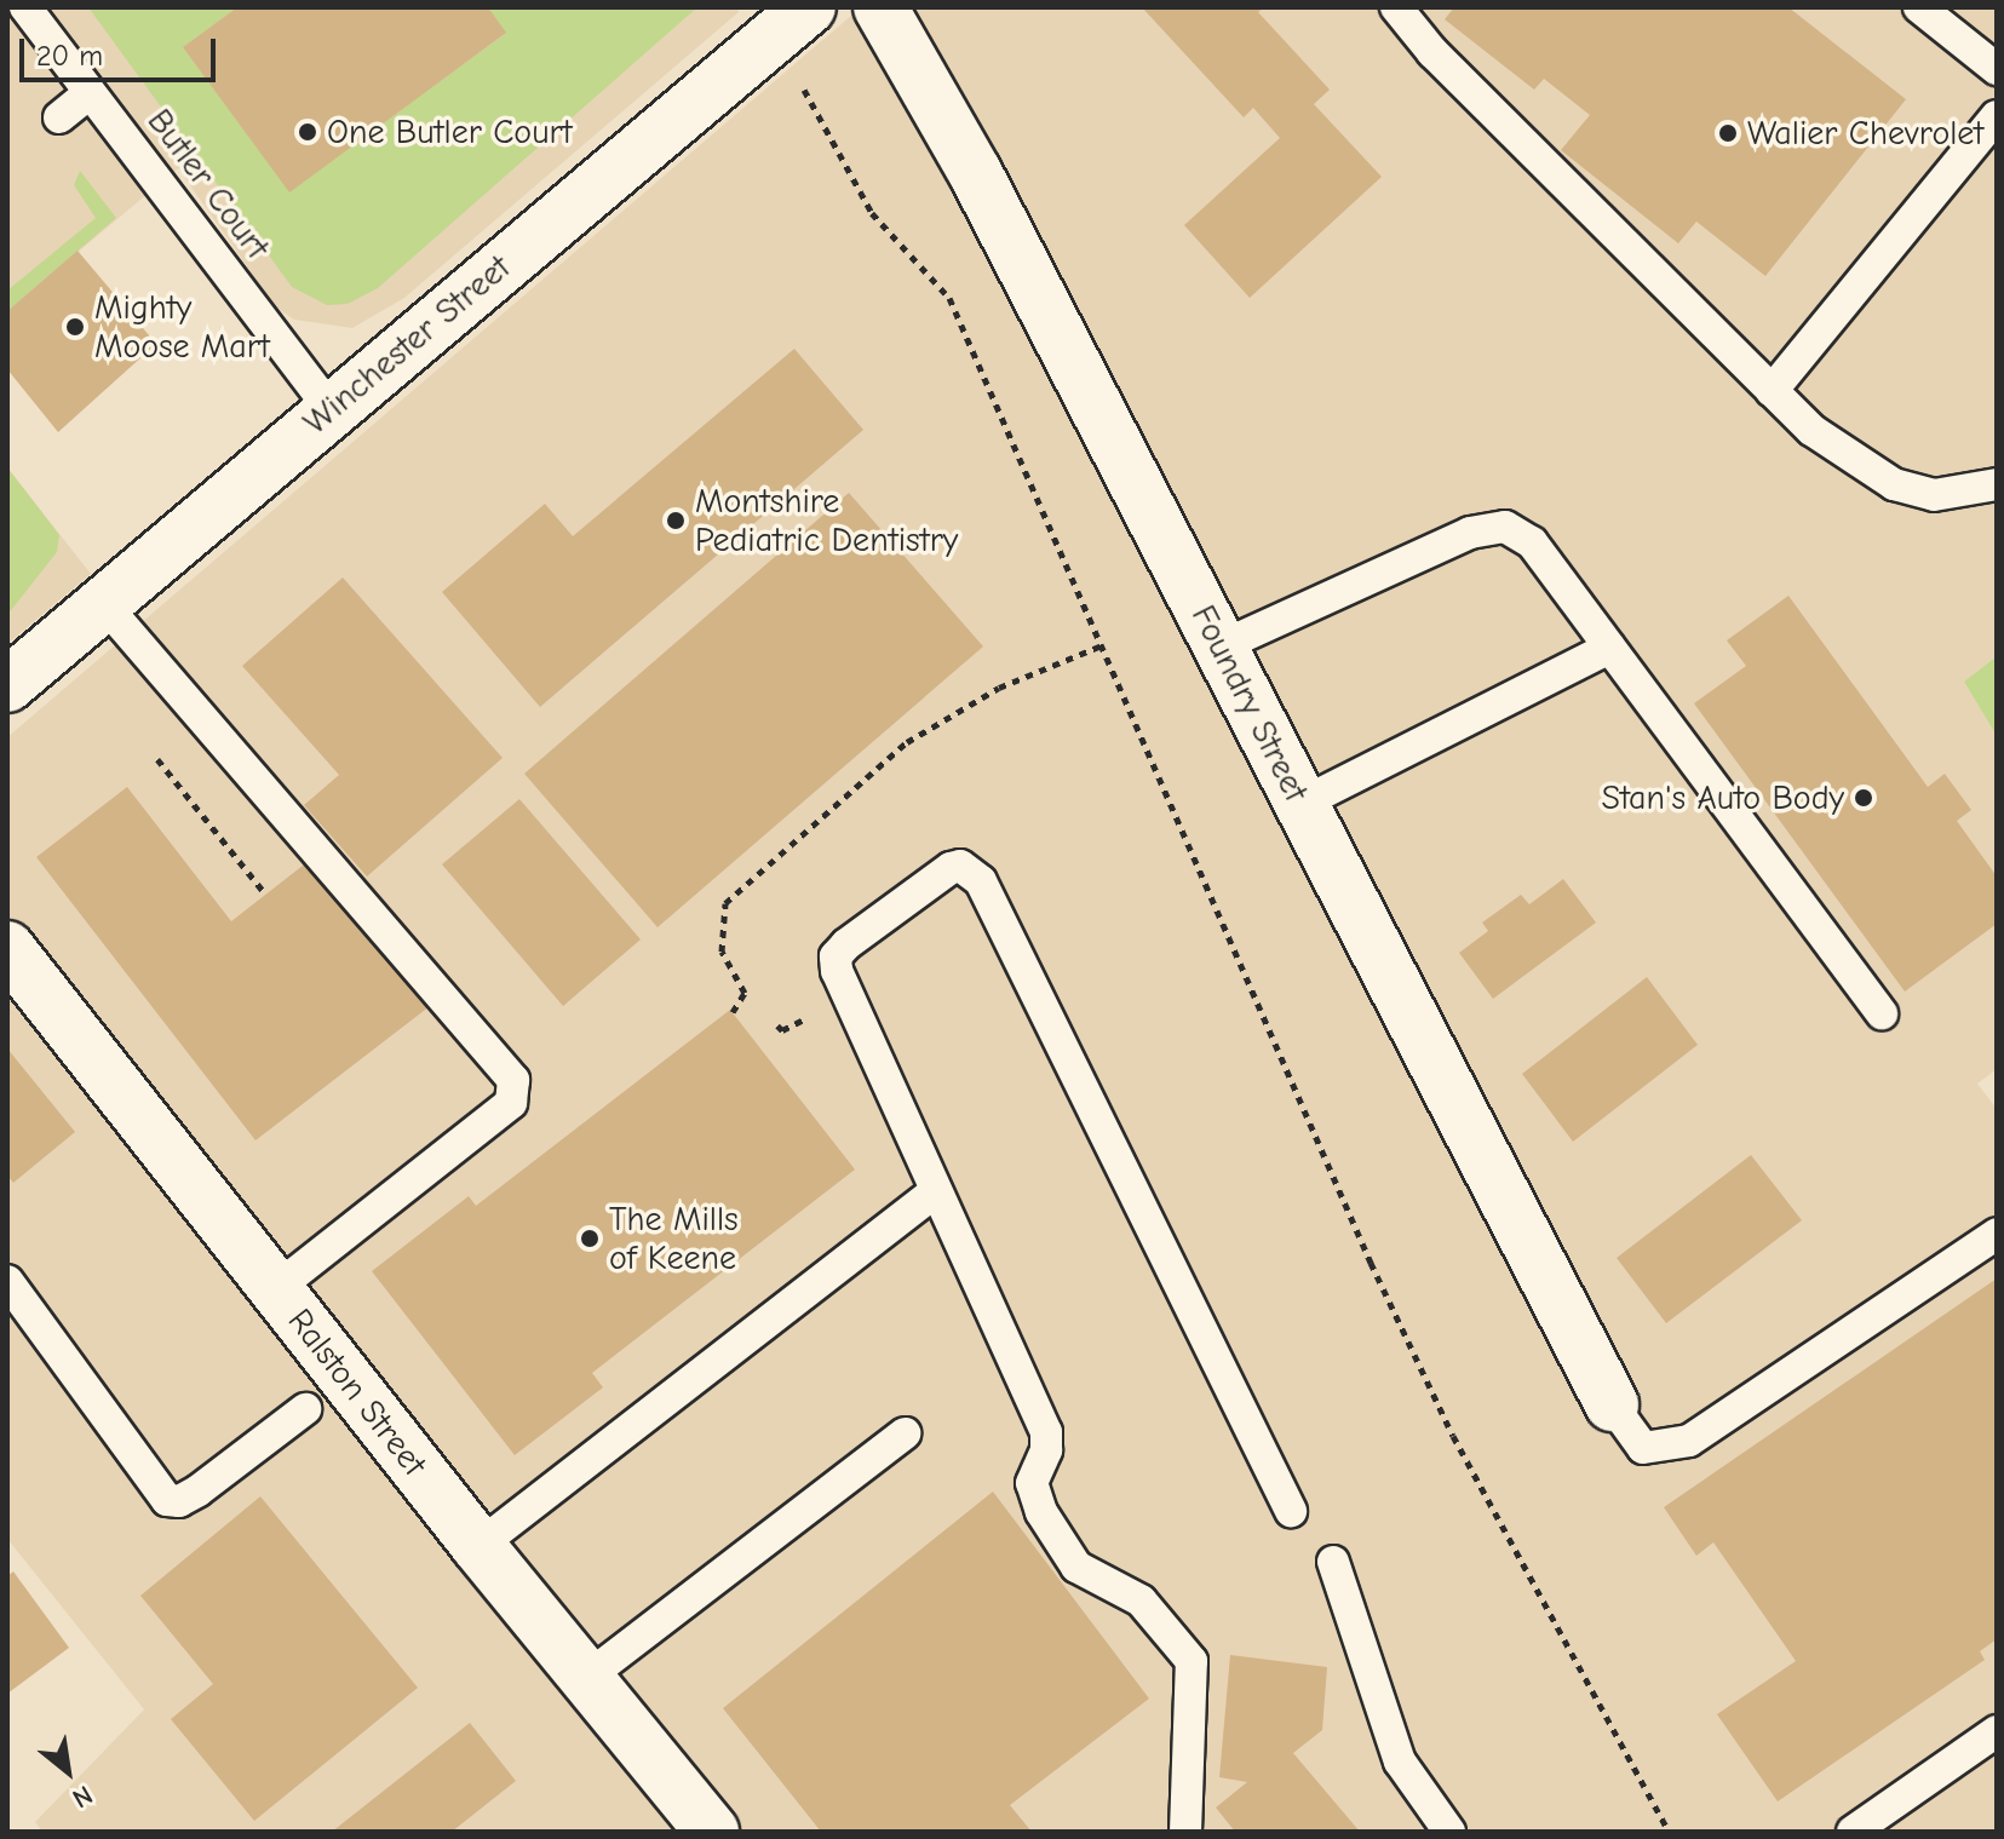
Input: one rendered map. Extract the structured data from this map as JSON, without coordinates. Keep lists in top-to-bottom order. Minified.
{"streets":{"street":["Winchester Street","Foundry Street","Ralston Street"],"lane":["Butler Court"]},"crossings":[["Butler Court","Winchester Street"]],"places":["One Butler Court","Walier Chevrolet","Mighty Moose Mart","Montshire Pediatric Dentistry","Stan's Auto Body","The Mills of Keene"],"scale_bar":"20 m","north":"bottom right"}
